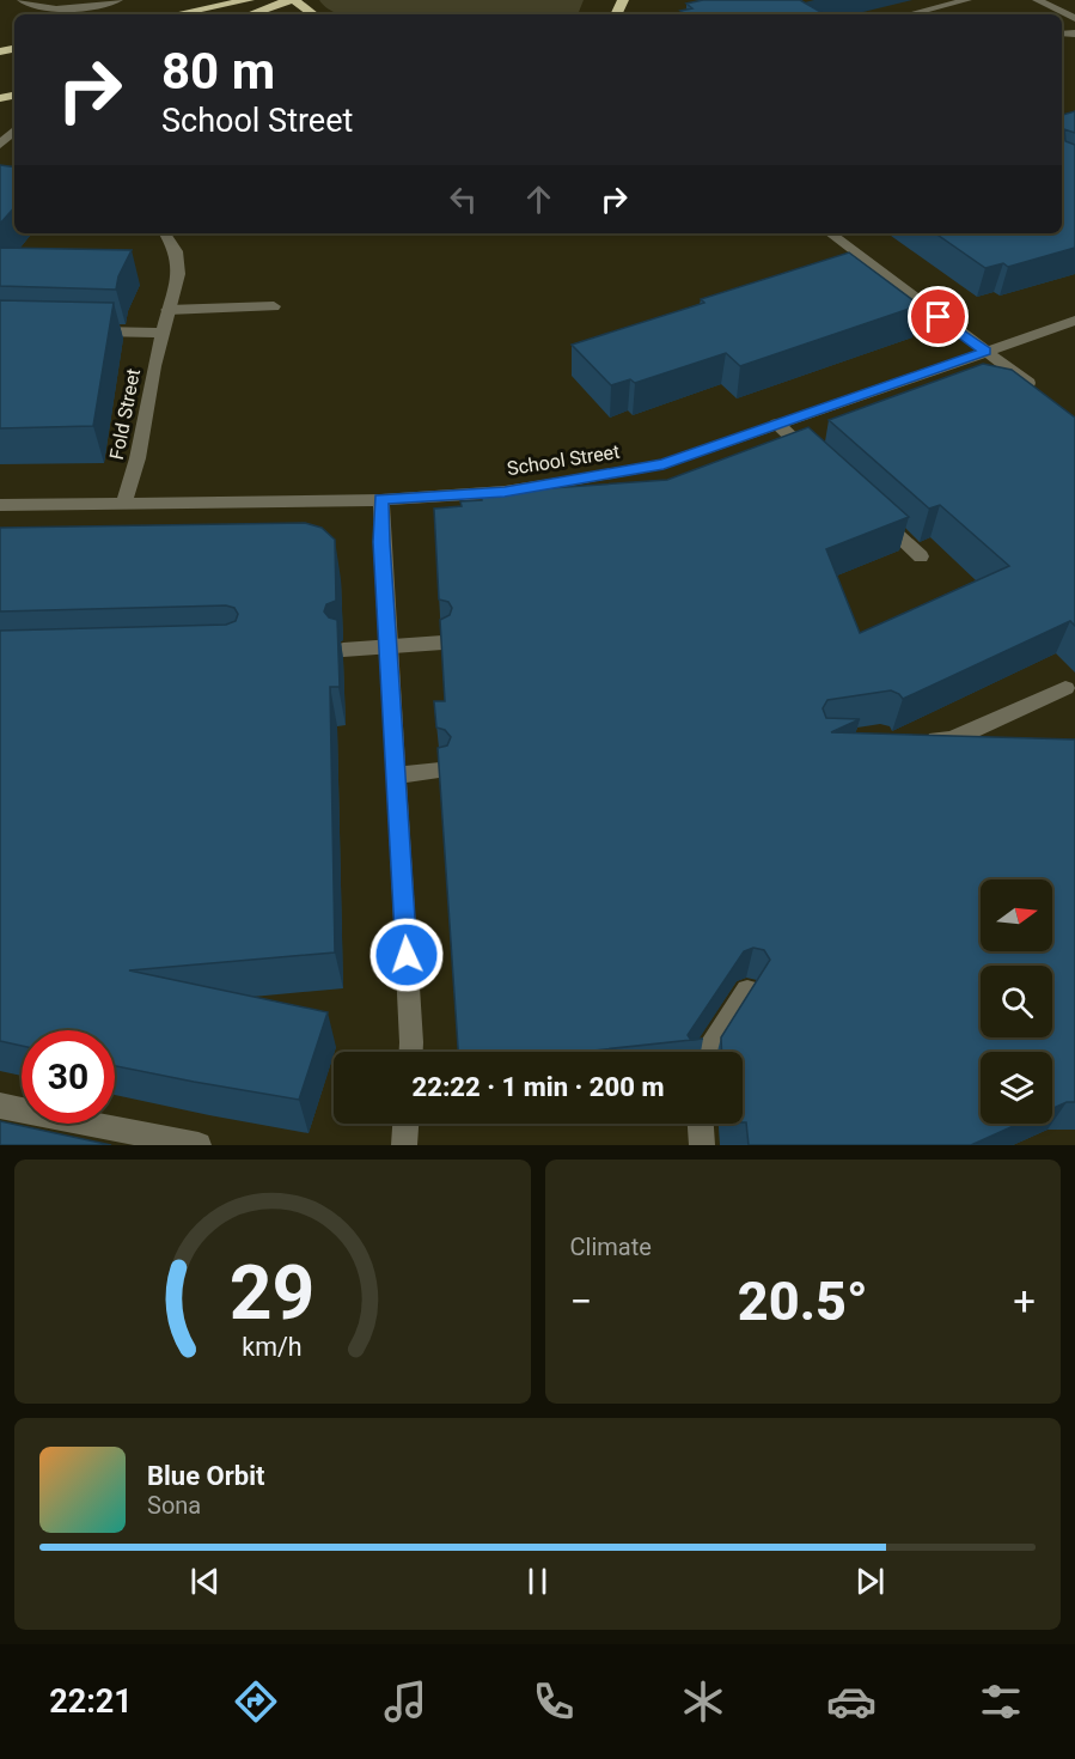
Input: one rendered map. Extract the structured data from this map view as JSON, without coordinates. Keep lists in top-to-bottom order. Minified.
{"streets":{"street":["Fold Street","School Street"]},"crossings":[["Fold Street","School Street"]],"north":"right","page":{"turn":["80 m","School Street"],"limit":"30","trip":"22:22 · 1 min · 200 m","tile":"Climate","heat":["−","20.5°","+"],"song":["Blue Orbit","Sona"],"tabs":"22:21","gauge":["29","km/h"]}}
